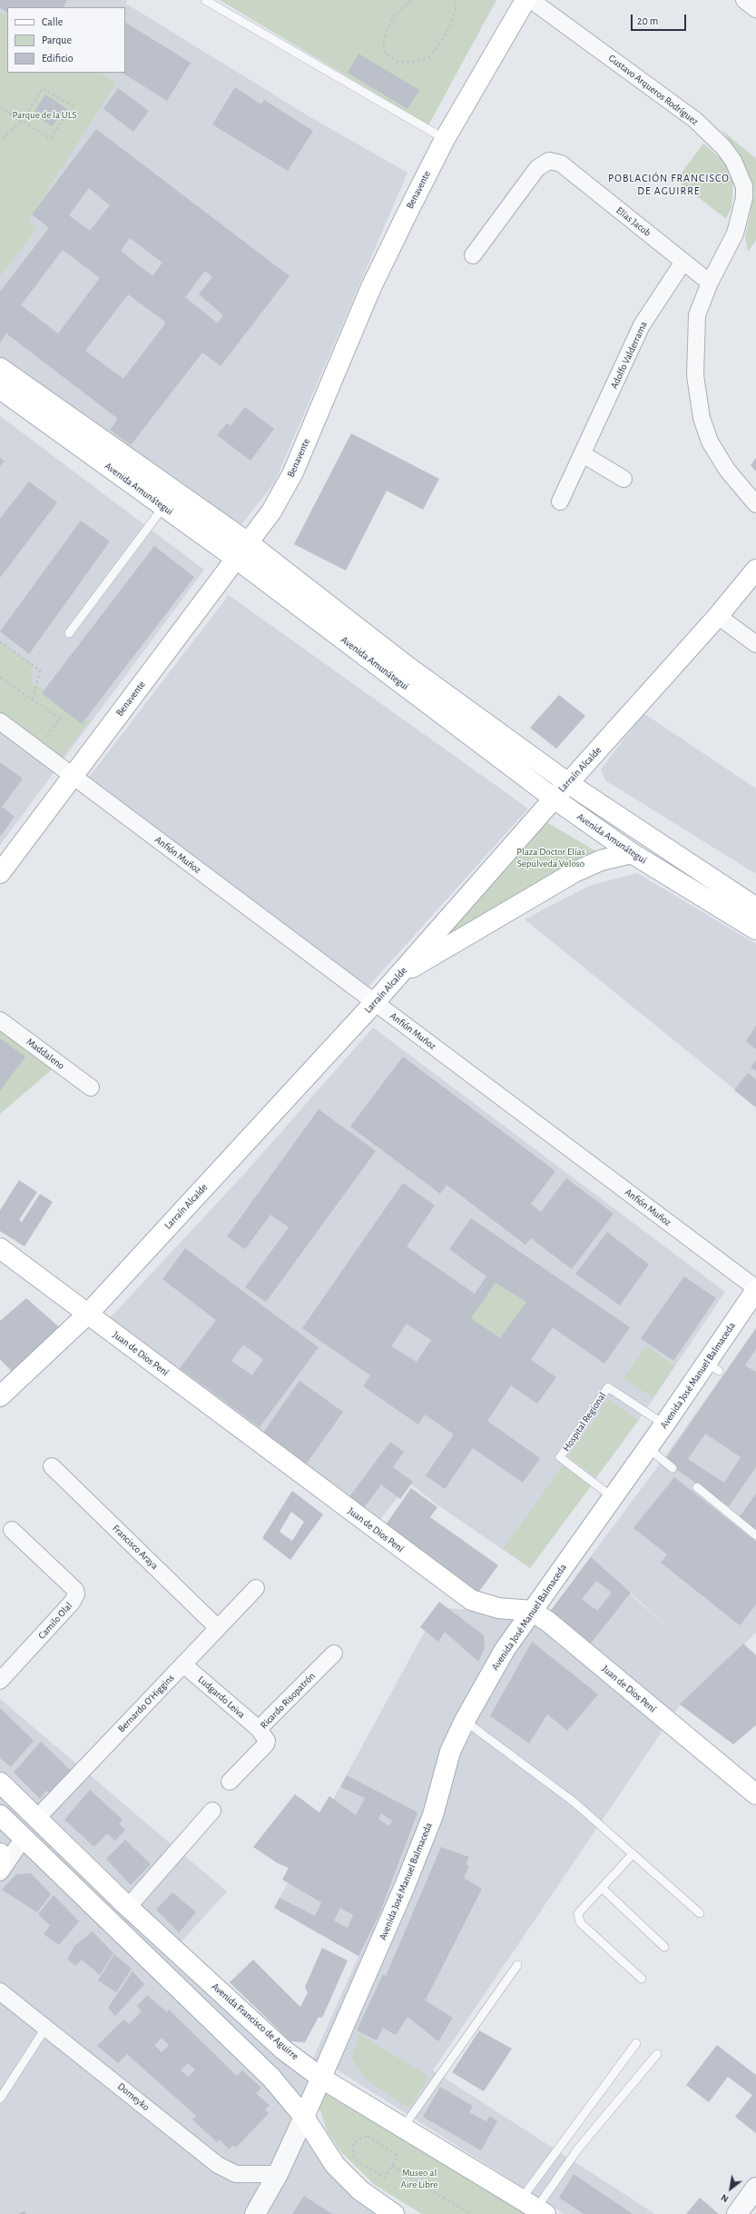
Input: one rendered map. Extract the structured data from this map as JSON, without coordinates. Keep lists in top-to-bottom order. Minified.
{"streets":{"main road":["Benavente","Avenida Amunátegui","Larraín Alcalde","Juan de Dios Pení","Avenida José Manuel Balmaceda","Avenida Francisco de Aguirre"],"street":["Gustavo Arqueros Rodríguez","Elías Jacob","Adolfo Valderrama","Anfión Muñoz","Maddaleno","Francisco Araya","Camilo Olal","Ludgardo Leiva","Ricardo Risopatrón","Bernardo O'Higgins","Domeyko"],"lane":["Hospital Regional"]},"crossings":[["Gustavo Arqueros Rodríguez","Elías Jacob"],["Benavente","Avenida Amunátegui"],["Benavente","Anfión Muñoz"],["Elías Jacob","Adolfo Valderrama"],["Avenida Amunátegui","Larraín Alcalde"],["Larraín Alcalde","Anfión Muñoz"],["Larraín Alcalde","Juan de Dios Pení"],["Anfión Muñoz","Avenida José Manuel Balmaceda"],["Juan de Dios Pení","Avenida José Manuel Balmaceda"],["Avenida José Manuel Balmaceda","Hospital Regional"],["Avenida José Manuel Balmaceda","Avenida Francisco de Aguirre"],["Francisco Araya","Bernardo O'Higgins"],["Ludgardo Leiva","Ricardo Risopatrón"],["Ludgardo Leiva","Bernardo O'Higgins"],["Bernardo O'Higgins","Avenida Francisco de Aguirre"]],"districts":["POBLACIÓN FRANCISCO DE AGUIRRE"],"parks":["Parque de la ULS","Plaza Doctor Elías Sepúlveda Veloso","Museo al Aire Libre"],"legend":["Calle","Parque","Edificio"],"scale_bar":"20 m","north":"bottom left"}
